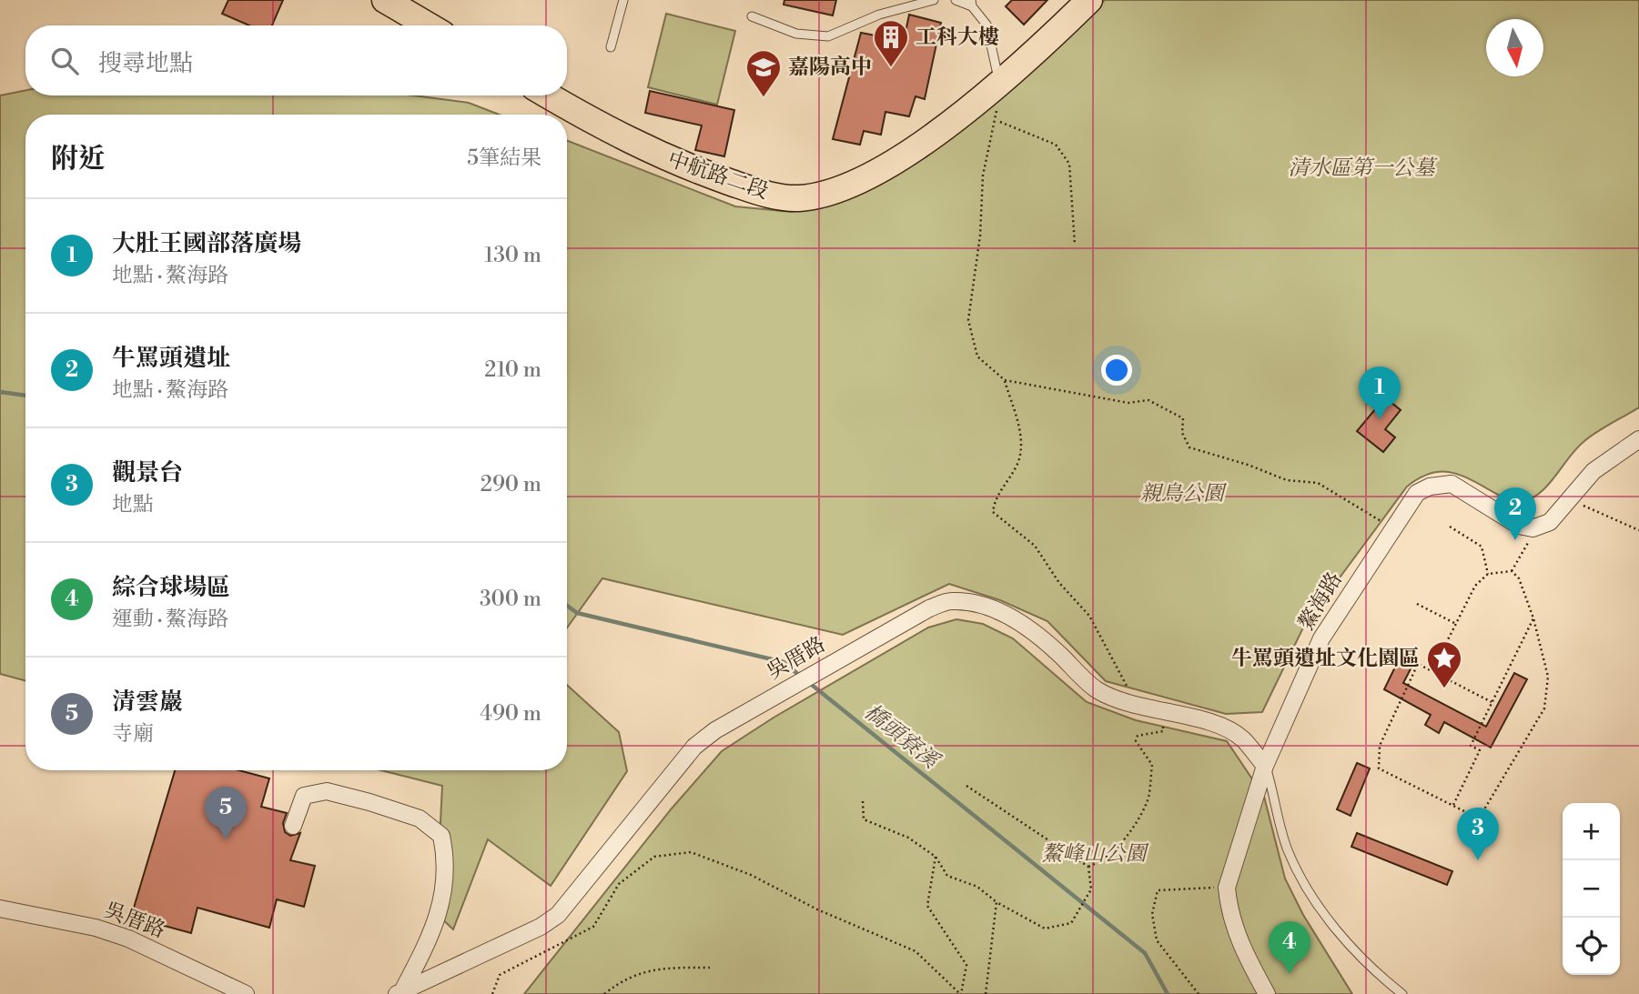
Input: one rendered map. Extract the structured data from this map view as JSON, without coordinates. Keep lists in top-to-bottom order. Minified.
{"streets":{"main road":["中航路二段"],"street":["鰲海路","吳厝路"]},"crossings":[["鰲海路","吳厝路"]],"water":["橋頭寮溪"],"parks":["清水區第一公墓","親鳥公園","鰲峰山公園"],"places":{"building":["工科大樓"],"school or university":["嘉陽高中"],"place":["牛罵頭遺址文化園區"]},"north":"bottom","page":{"search":"搜尋地點","heading":["附近","5筆結果"],"list":[{"mark":"1","name":"大肚王國部落廣場","note":"地點 · 鰲海路","value":"130 m"},{"mark":"2","name":"牛罵頭遺址","note":"地點 · 鰲海路","value":"210 m"},{"mark":"3","name":"觀景台","note":"地點","value":"290 m"},{"mark":"4","name":"綜合球場區","note":"運動 · 鰲海路","value":"300 m"},{"mark":"5","name":"清雲巖","note":"寺廟","value":"490 m"}],"pins":["1","2","5","3","4"],"map_buttons":["+","−"]}}
